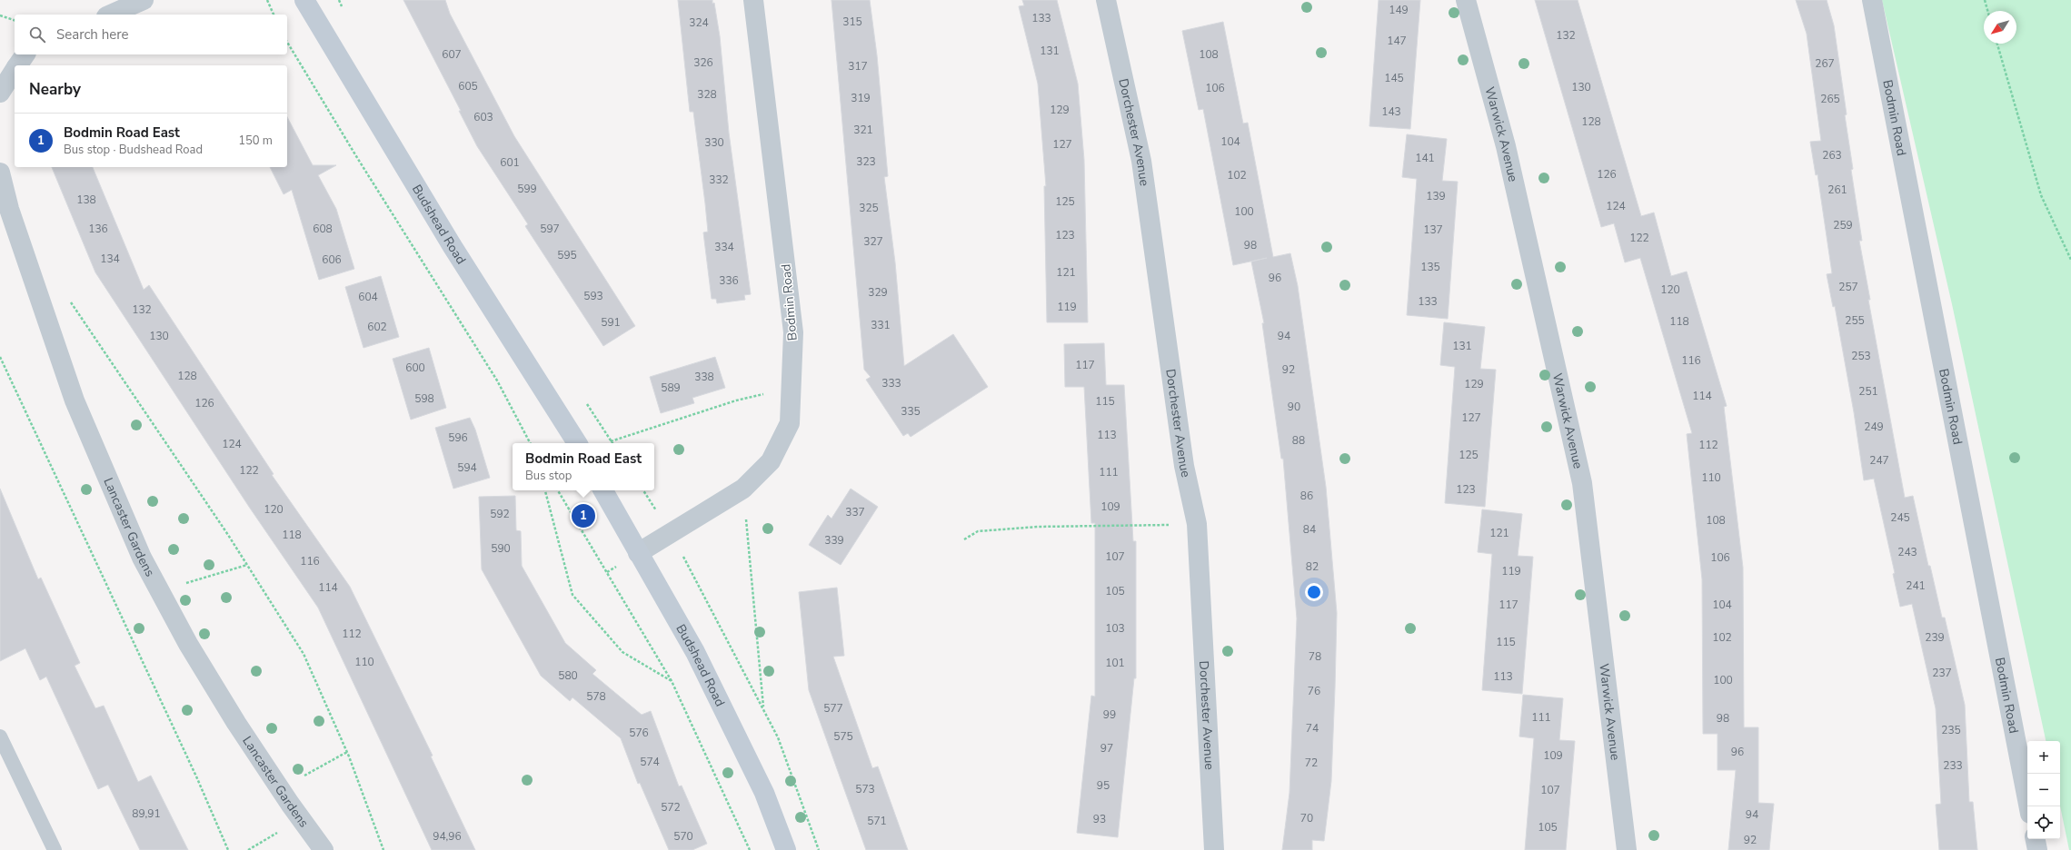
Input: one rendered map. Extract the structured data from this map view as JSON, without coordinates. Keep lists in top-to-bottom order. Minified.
{"streets":{"street":["Bodmin Road","Dorchester Avenue","Warwick Avenue","Budshead Road","Lancaster Gardens"]},"crossings":[["Bodmin Road","Budshead Road"]],"house_numbers":["149","133","315","324","132","147","131","607","108","326","267","317","145","605","130","106","328","319","265","129","143","603","128","321","104","330","127","263","141","323","601","126","102","332","599","261","139","138","125","124","325","100","259","136","608","597","137","123","122","327","98","334","595","134","606","135","121","96","336","257","120","329","593","604","133","119","132","255","118","591","331","602","130","94","131","253","116","117","600","92","128","338","333","129","589","251","114","598","115","126","90","335","127","249","113","596","88","124","112","125","247","594","122","111","110","123","86","109","120","337","592","245","108","84","121","118","339","590","243","107","106","116","82","119","241","114","105","117","104","103","112","102","239","115","78","110","101","237","580","113","100","76","578","577","99","111","98","74","235","576","575","97","96","109","574","72","233","95","573","107","572","89,91","94","70","93","571","105","94,96","570","92"],"north":"bottom left","page":{"search":"Search here","heading":"Nearby","list":[{"mark":"1","name":"Bodmin Road East","note":"Bus stop · Budshead Road","value":"150 m"}],"popup":["Bodmin Road East","Bus stop"],"pins":"1","map_buttons":["+","−"]}}
